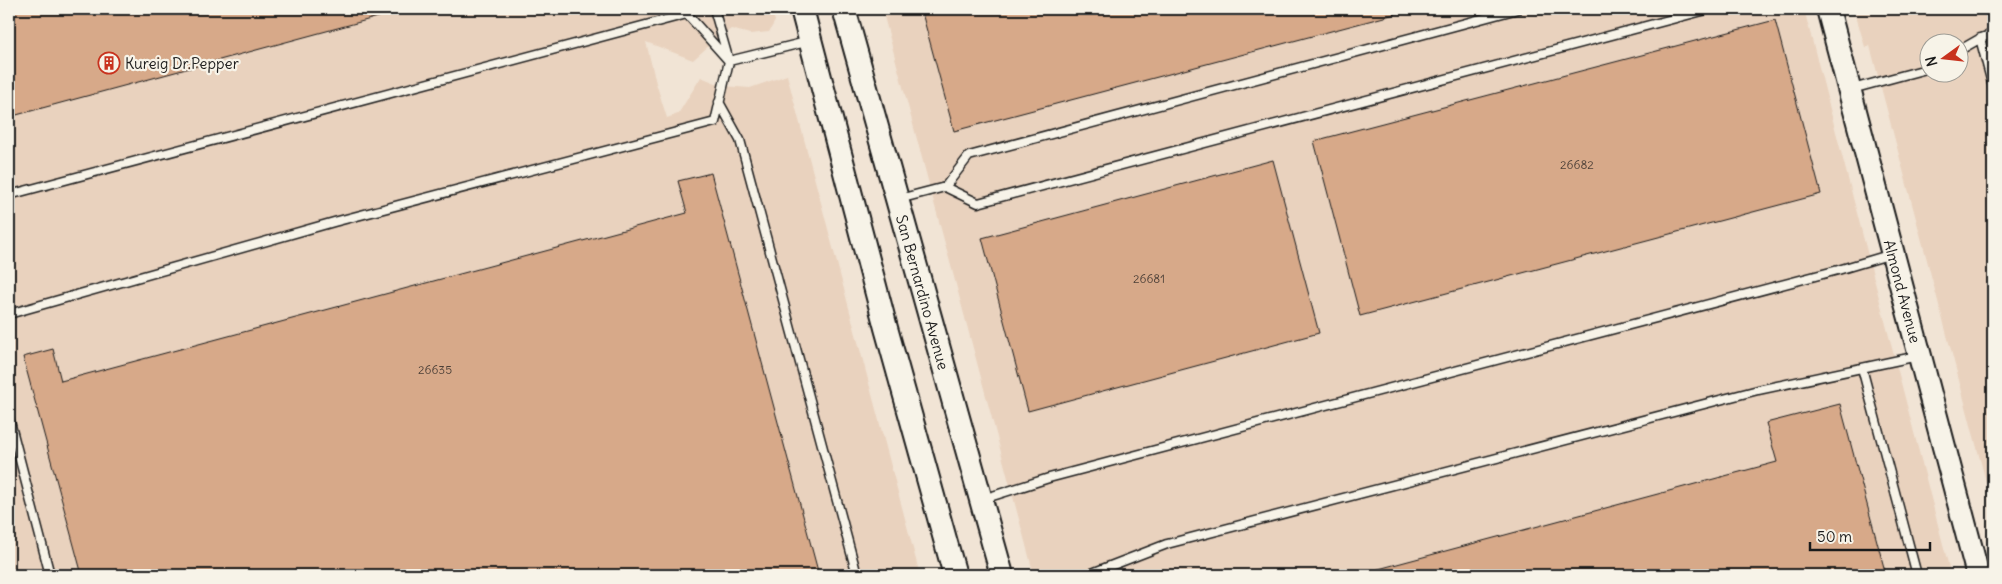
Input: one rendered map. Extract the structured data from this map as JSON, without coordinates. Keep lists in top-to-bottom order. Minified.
{"streets":{"main road":["San Bernardino Avenue","Almond Avenue"]},"places":{"building":["Kureig Dr.Pepper"]},"house_numbers":["26682","26681","26635"],"scale_bar":"50 m","north":"left"}
